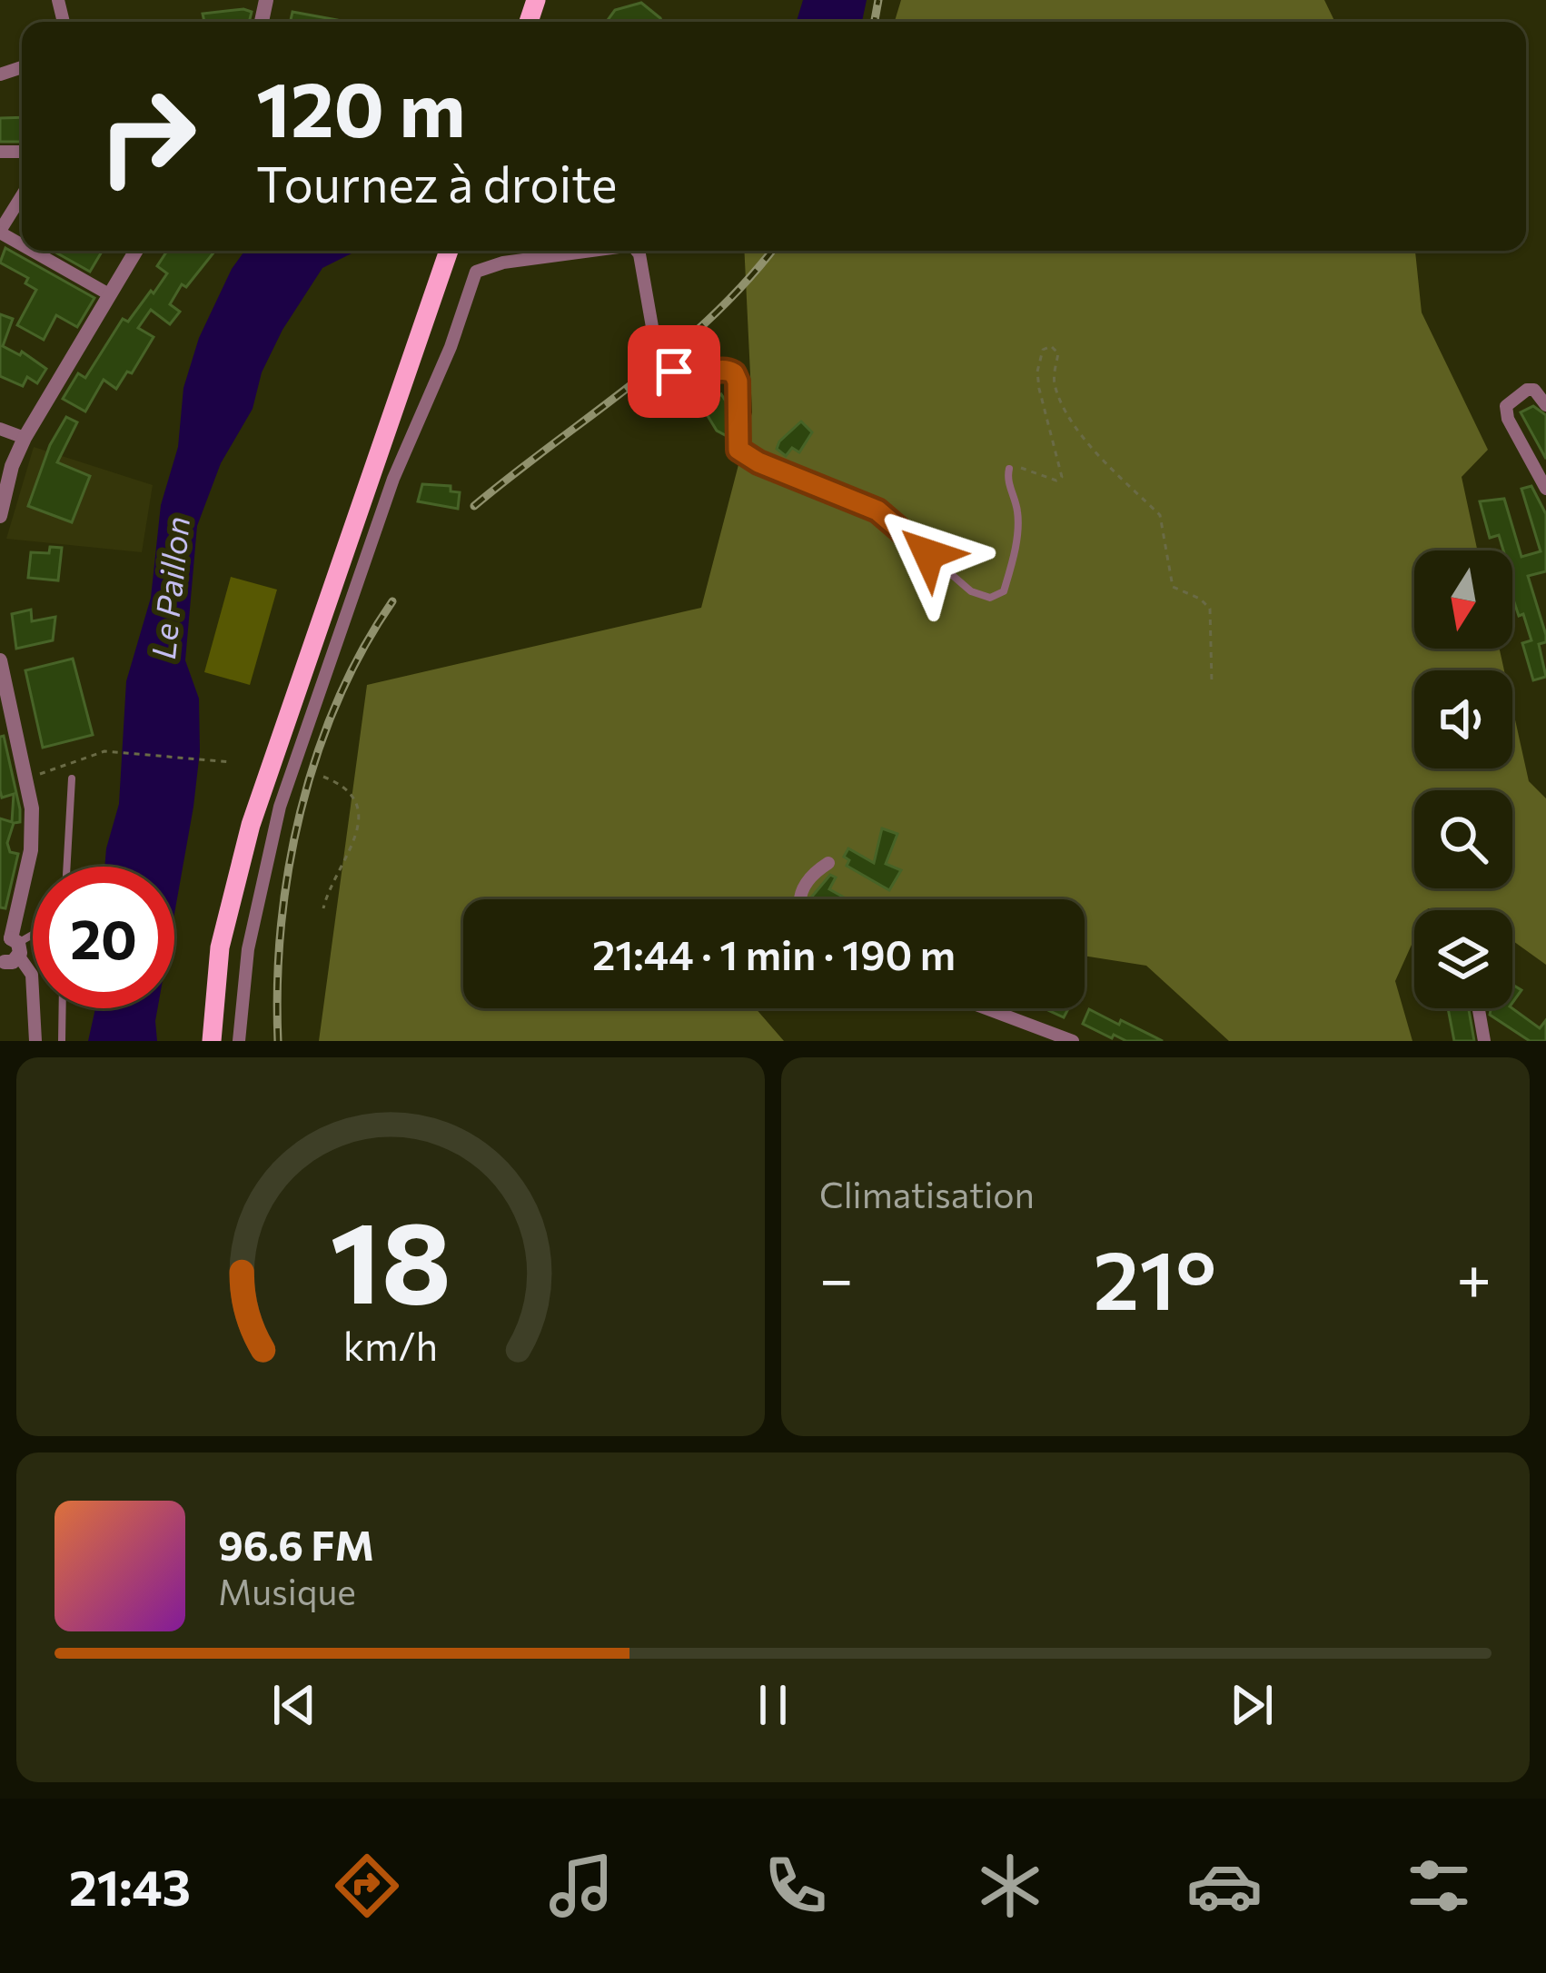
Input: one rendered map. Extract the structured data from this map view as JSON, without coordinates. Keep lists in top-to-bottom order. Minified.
{"water":["Le Paillon"],"north":"bottom","page":{"turn":["120 m","Tournez à droite"],"limit":"20","trip":"21:44 · 1 min · 190 m","tile":"Climatisation","heat":["−","21°","+"],"song":["96.6 FM","Musique"],"tabs":"21:43","gauge":["18","km/h"]}}
